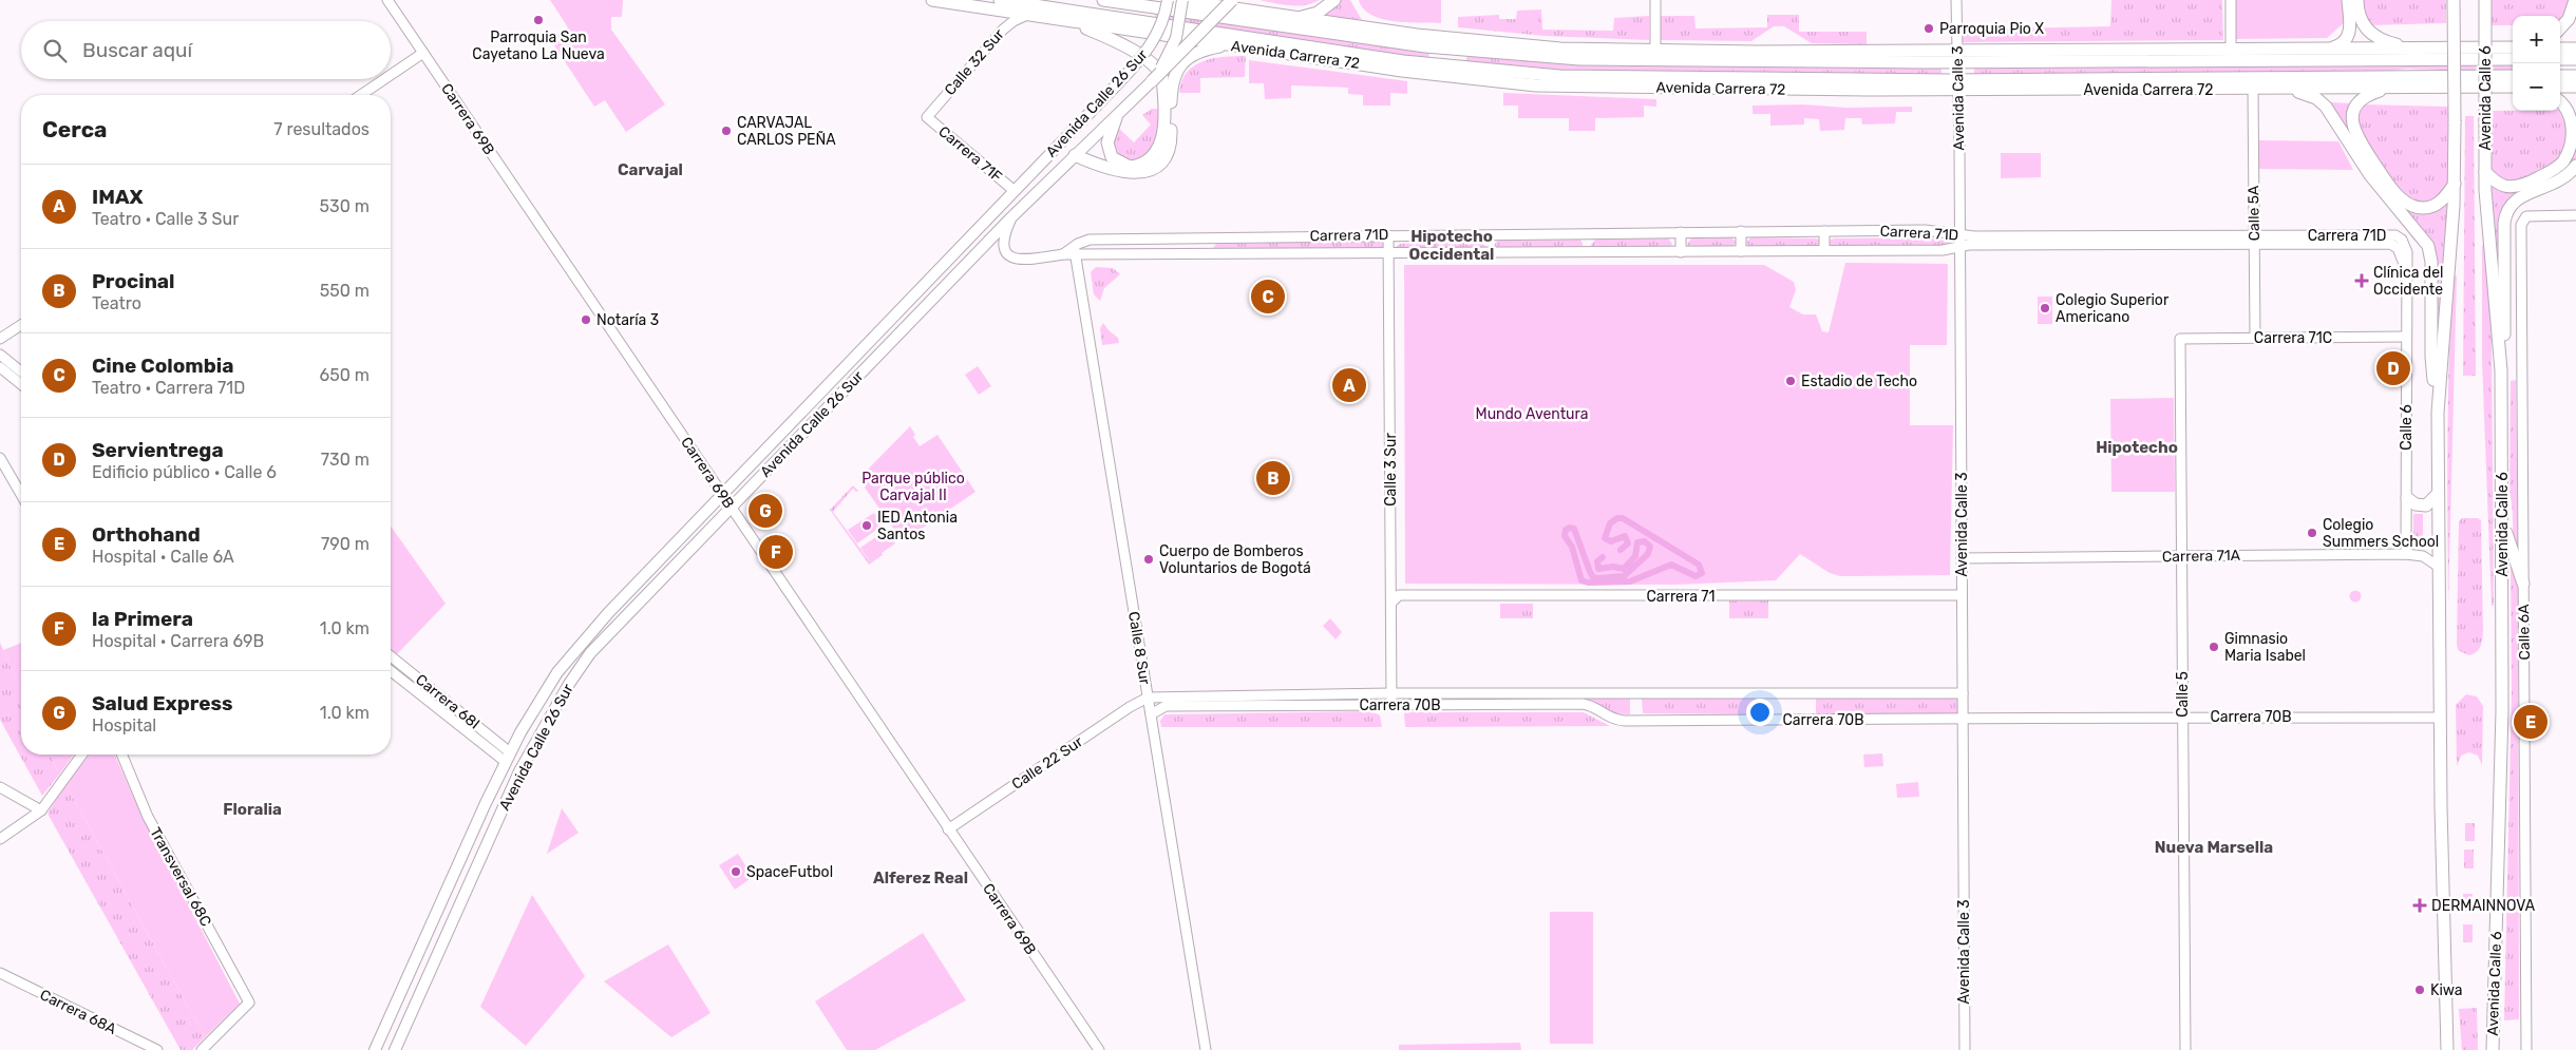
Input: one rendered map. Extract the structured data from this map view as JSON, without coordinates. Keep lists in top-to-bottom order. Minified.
{"streets":{"highway":["Avenida Carrera 72","Avenida Calle 6"],"main road":["Avenida Calle 26 Sur"],"street":["Calle 32 Sur","Avenida Calle 3","Carrera 69B","Carrera 71F","Calle 5A","Carrera 71D","Carrera 71C","Calle 6","Calle 3 Sur","Carrera 71A","Carrera 71","Calle 6A","Calle 8 Sur","Calle 5","Carrera 68I","Carrera 70B","Calle 22 Sur","Transversal 68C","Carrera 68A"]},"crossings":[["Avenida Carrera 72","Calle 32 Sur"],["Avenida Carrera 72","Avenida Calle 3"],["Avenida Carrera 72","Calle 5A"],["Calle 32 Sur","Carrera 71F"],["Avenida Calle 3","Carrera 71D"],["Avenida Calle 3","Carrera 71A"],["Avenida Calle 3","Carrera 71"],["Avenida Calle 3","Carrera 70B"],["Avenida Calle 26 Sur","Carrera 69B"],["Avenida Calle 26 Sur","Carrera 71F"],["Avenida Calle 26 Sur","Carrera 71D"],["Avenida Calle 26 Sur","Carrera 68I"],["Carrera 69B","Calle 22 Sur"],["Calle 5A","Carrera 71D"],["Calle 5A","Carrera 71C"],["Carrera 71D","Calle 6"],["Carrera 71D","Calle 3 Sur"],["Carrera 71D","Calle 8 Sur"],["Carrera 71C","Calle 6"],["Carrera 71C","Calle 5"],["Calle 6","Carrera 71A"],["Calle 3 Sur","Carrera 70B"],["Carrera 71A","Calle 5"],["Calle 8 Sur","Carrera 70B"],["Calle 8 Sur","Calle 22 Sur"],["Calle 5","Carrera 70B"],["Carrera 70B","Calle 22 Sur"]],"districts":["Carvajal","Hipotecho Occidental","Hipotecho","Floralia","Nueva Marsella","Alferez Real"],"parks":["Mundo Aventura","Parque público Carvajal II"],"places":{"other":["Parroquia San Cayetano La Nueva","Parroquia Pio X","CARVAJAL CARLOS PEÑA","Colegio Superior Americano","Notaría 3","Estadio de Techo","IED Antonia Santos","Colegio Summers School","Cuerpo de Bomberos Voluntarios de Bogotá","Gimnasio Maria Isabel","SpaceFutbol","Kiwa"],"health":["Clínica del Occidente","DERMAINNOVA"]},"page":{"map_buttons":["+","−"],"search":"Buscar aquí","heading":["Cerca","7 resultados"],"list":[{"mark":"A","name":"IMAX","note":"Teatro · Calle 3 Sur","value":"530 m"},{"mark":"B","name":"Procinal","note":"Teatro","value":"550 m"},{"mark":"C","name":"Cine Colombia","note":"Teatro · Carrera 71D","value":"650 m"},{"mark":"D","name":"Servientrega","note":"Edificio público · Calle 6","value":"730 m"},{"mark":"E","name":"Orthohand","note":"Hospital · Calle 6A","value":"790 m"},{"mark":"F","name":"la Primera","note":"Hospital · Carrera 69B","value":"1.0 km"},{"mark":"G","name":"Salud Express","note":"Hospital","value":"1.0 km"}],"pins":["C","D","A","B","G","F","E"]}}
